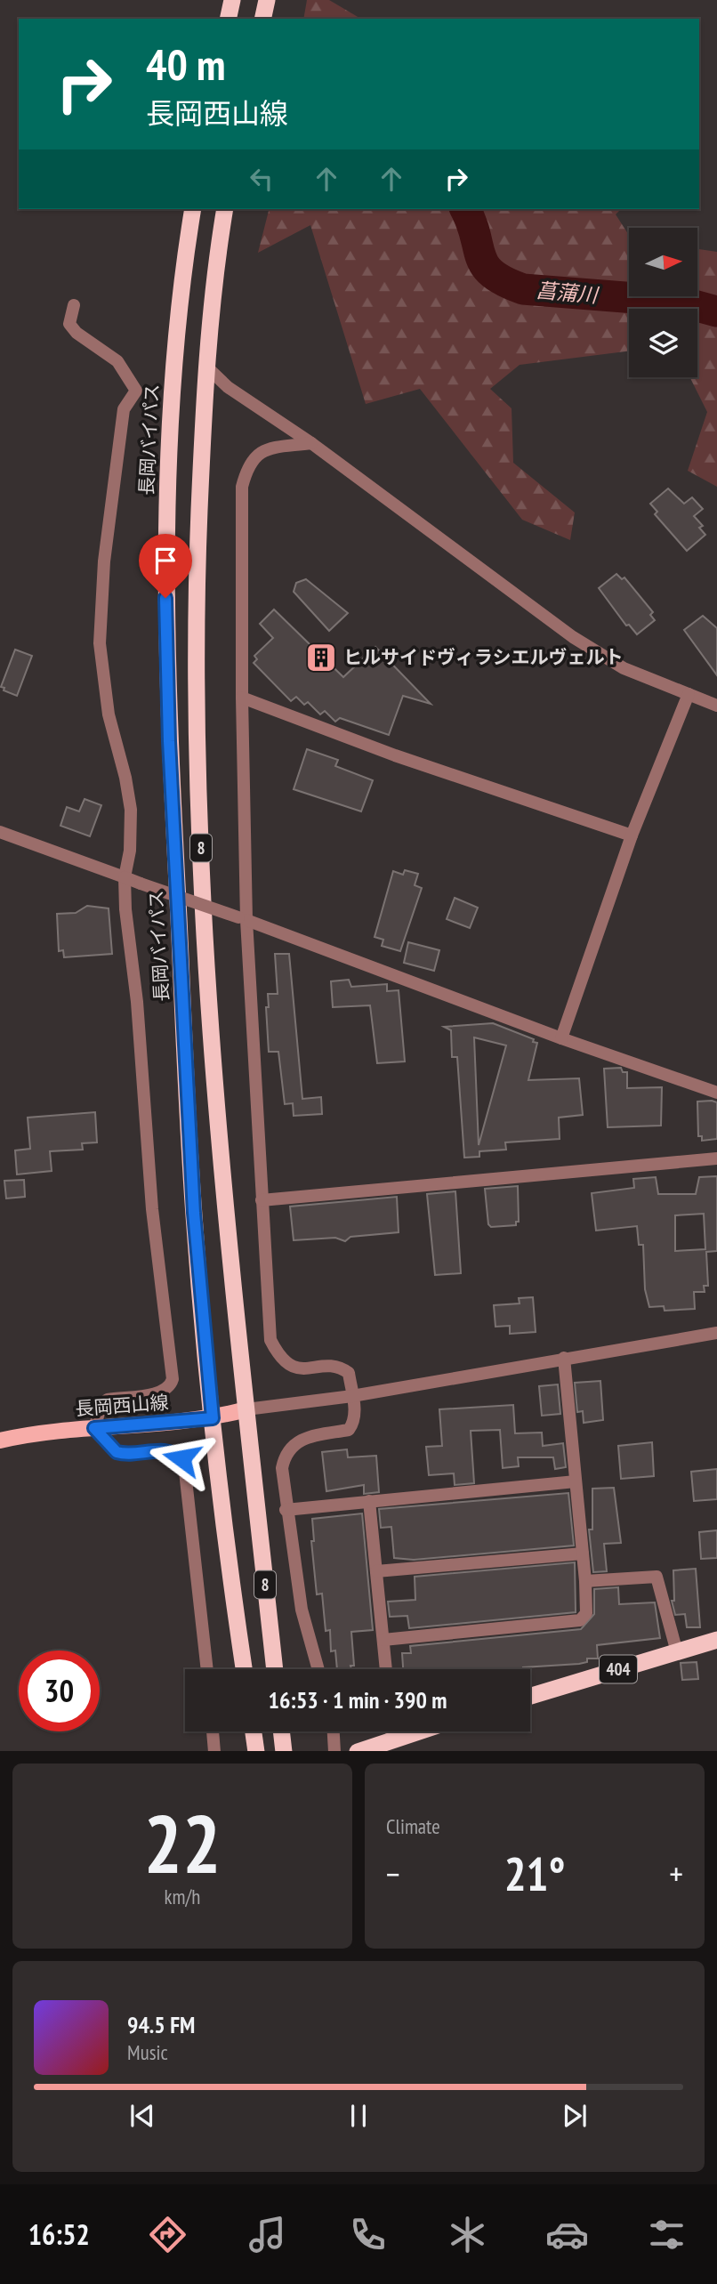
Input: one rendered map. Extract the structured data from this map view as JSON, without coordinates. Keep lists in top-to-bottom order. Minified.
{"streets":{"highway":["長岡バイパス","8","404"],"main road":["長岡西山線"]},"crossings":[["長岡バイパス","長岡西山線"],["8","長岡西山線"]],"water":["菖蒲川"],"places":{"building":["ヒルサイドヴィラシエルヴェルト"]},"north":"right","page":{"turn":["40 m","長岡西山線"],"limit":"30","trip":"16:53 · 1 min · 390 m","tile":[["22","km/h"],"Climate"],"heat":["−","21°","+"],"song":["94.5 FM","Music"],"tabs":"16:52"}}
